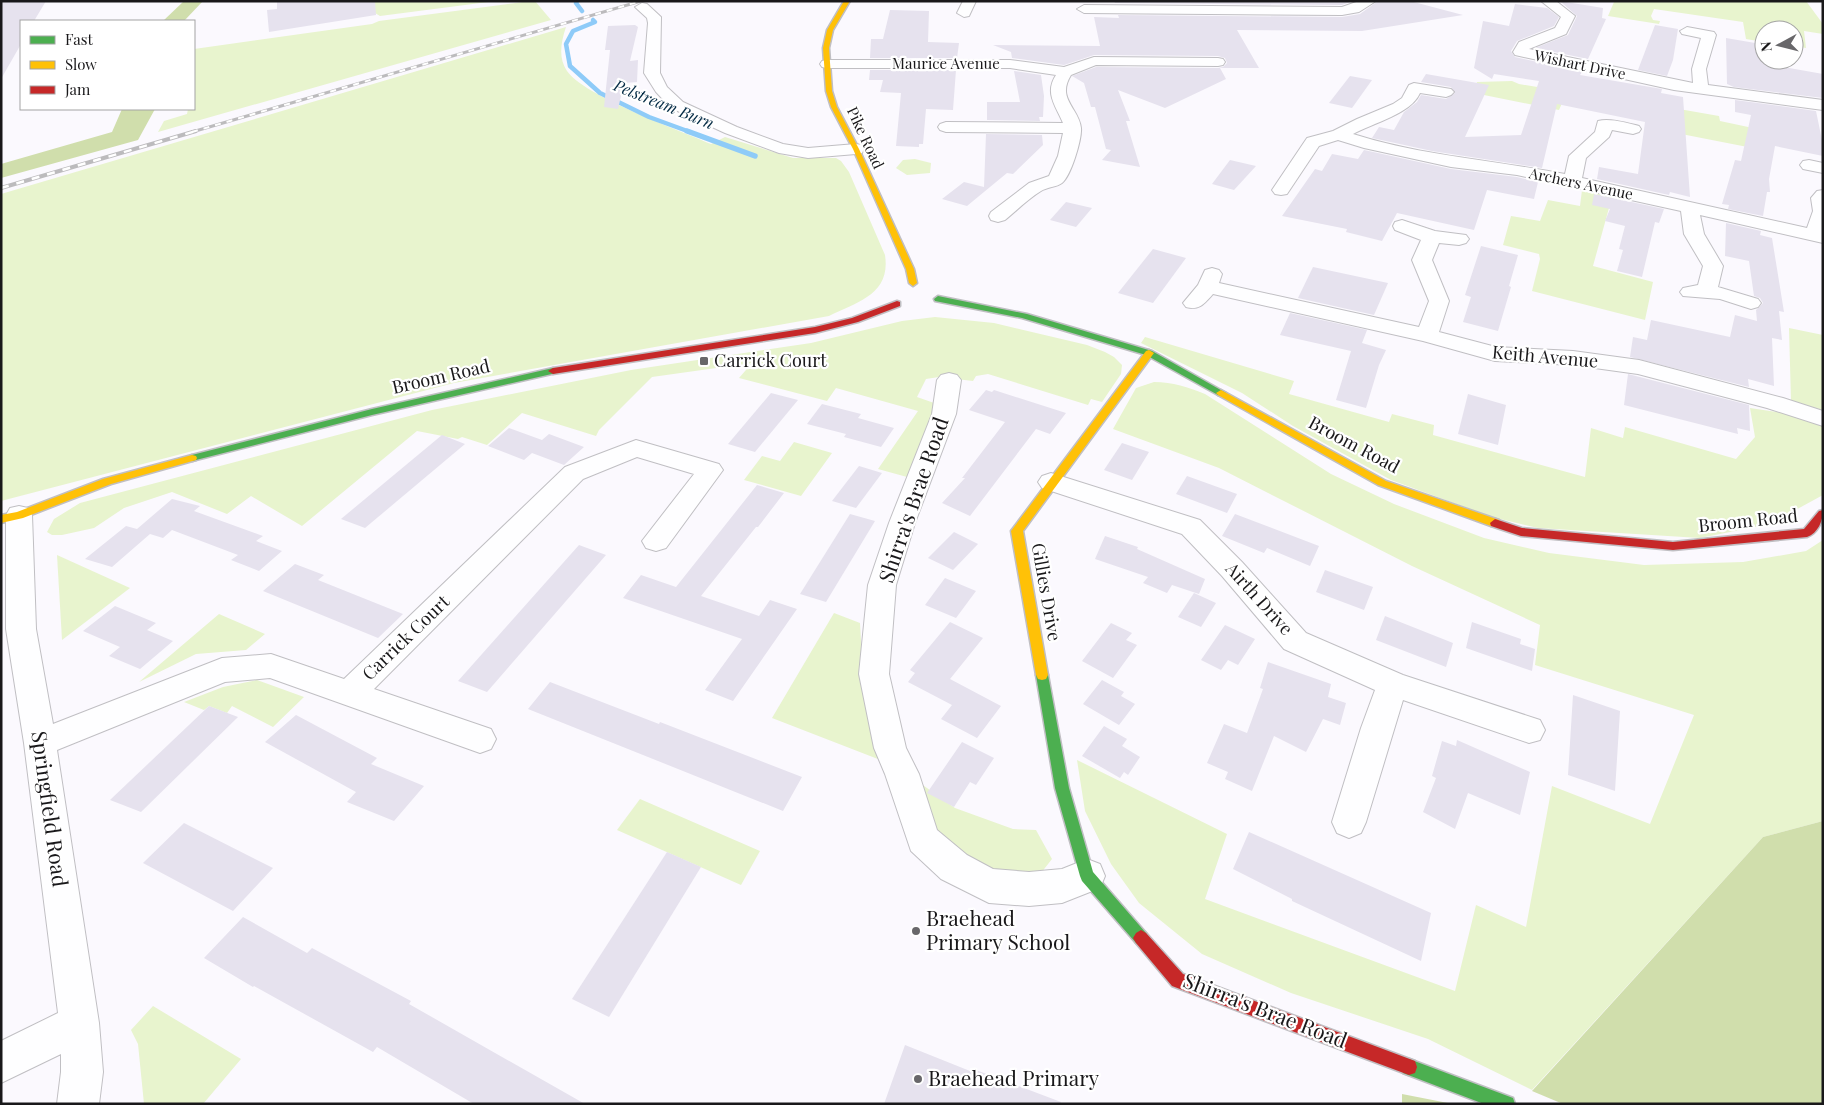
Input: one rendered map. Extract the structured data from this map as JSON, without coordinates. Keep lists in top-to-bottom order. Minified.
{"streets":{"street":["Maurice Avenue","Wishart Drive","Pike Road","Archers Avenue","Keith Avenue","Broom Road","Shirra's Brae Road","Gillies Drive","Airth Drive","Carrick Court","Springfield Road"]},"crossings":[["Maurice Avenue","Pike Road"],["Pike Road","Broom Road"],["Broom Road","Gillies Drive"],["Broom Road","Springfield Road"],["Shirra's Brae Road","Gillies Drive"],["Gillies Drive","Airth Drive"],["Carrick Court","Springfield Road"]],"water":["Pelstream Burn"],"places":{"transit":["Carrick Court"],"other":["Braehead Primary School","Braehead Primary"]},"legend":["Fast","Slow","Jam"],"north":"left"}
